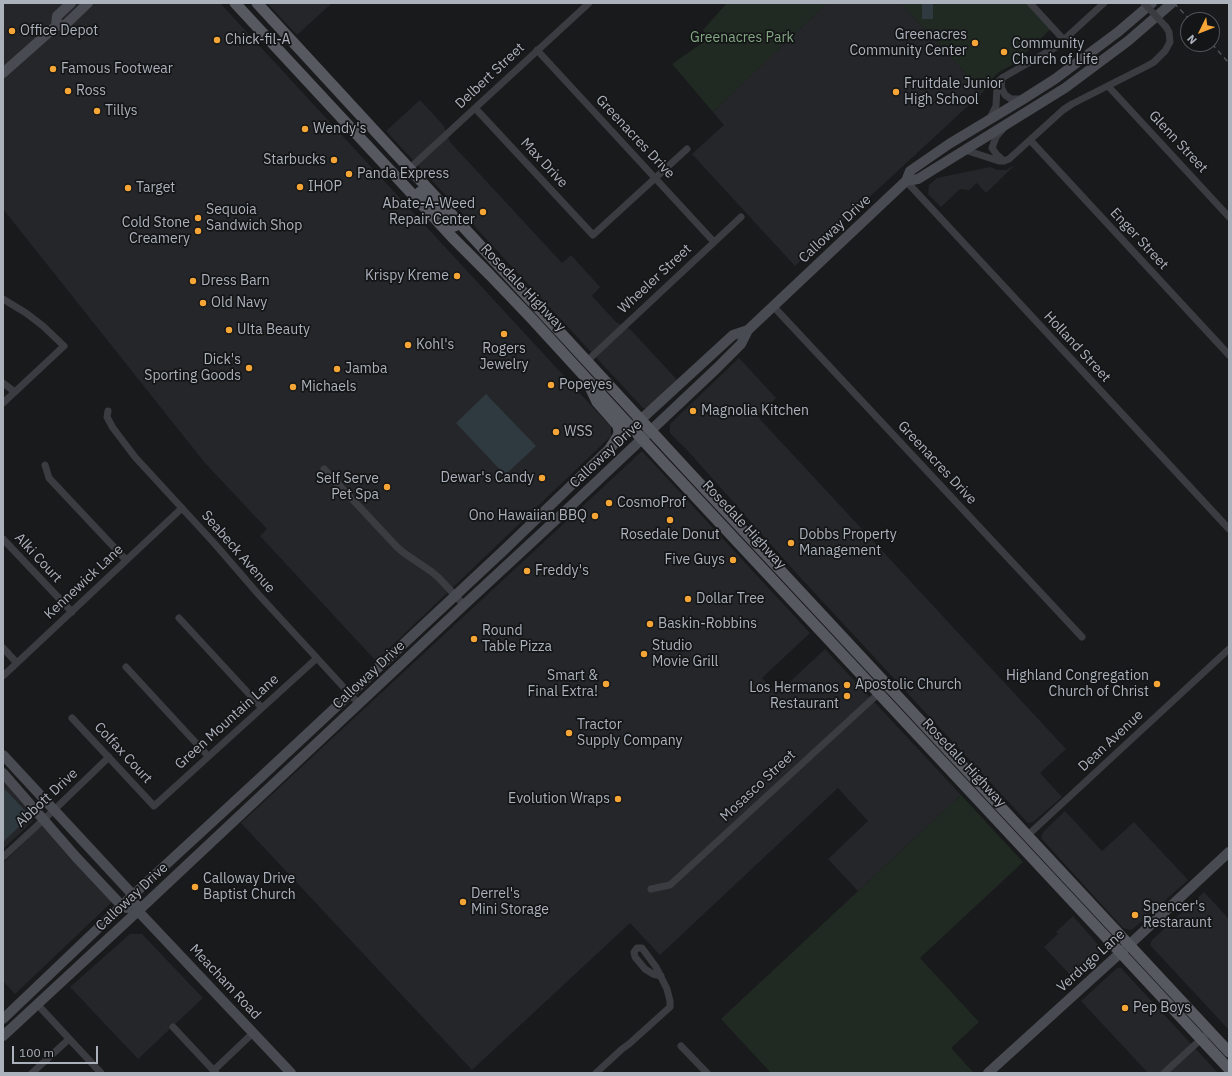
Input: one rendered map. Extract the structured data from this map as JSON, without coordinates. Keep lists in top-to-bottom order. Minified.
{"streets":{"main road":["Calloway Drive","Rosedale Highway","Verdugo Lane","Meacham Road"],"street":["Delbert Street","Greenacres Drive","Glenn Street","Max Drive","Enger Street","Wheeler Street","Holland Street","Seabeck Avenue","Alki Court","Kennewick Lane","Green Mountain Lane","Dean Avenue","Colfax Court","Mosasco Street","Abbott Drive"]},"crossings":[["Delbert Street","Greenacres Drive"],["Delbert Street","Max Drive"],["Delbert Street","Rosedale Highway"],["Greenacres Drive","Max Drive"],["Greenacres Drive","Calloway Drive"],["Greenacres Drive","Wheeler Street"],["Calloway Drive","Rosedale Highway"],["Calloway Drive","Holland Street"],["Calloway Drive","Seabeck Avenue"],["Calloway Drive","Meacham Road"],["Wheeler Street","Rosedale Highway"],["Rosedale Highway","Dean Avenue"],["Rosedale Highway","Mosasco Street"],["Rosedale Highway","Verdugo Lane"],["Seabeck Avenue","Kennewick Lane"],["Seabeck Avenue","Green Mountain Lane"],["Alki Court","Kennewick Lane"],["Green Mountain Lane","Colfax Court"],["Colfax Court","Abbott Drive"],["Abbott Drive","Meacham Road"]],"parks":["Greenacres Park"],"places":["Office Depot","Chick-fil-A","Greenacres Community Center","Community Church of Life","Famous Footwear","Ross","Fruitdale Junior High School","Tillys","Wendy's","Starbucks","Panda Express","IHOP","Target","Abate-A-Weed Repair Center","Sequoia Sandwich Shop","Cold Stone Creamery","Krispy Kreme","Dress Barn","Old Navy","Ulta Beauty","Rogers Jewelry","Kohl's","Dick's Sporting Goods","Jamba","Popeyes","Michaels","Magnolia Kitchen","WSS","Dewar's Candy","Self Serve Pet Spa","CosmoProf","Ono Hawaiian BBQ","Rosedale Donut","Dobbs Property Management","Five Guys","Freddy's","Dollar Tree","Baskin-Robbins","Round Table Pizza","Studio Movie Grill","Smart & Final Extra!","Highland Congregation Church of Christ","Apostolic Church","Los Hermanos Restaurant","Tractor Supply Company","Evolution Wraps","Calloway Drive Baptist Church","Derrel's Mini Storage","Spencer's Restaraunt","Pep Boys"],"scale_bar":"100 m","north":"bottom left"}
